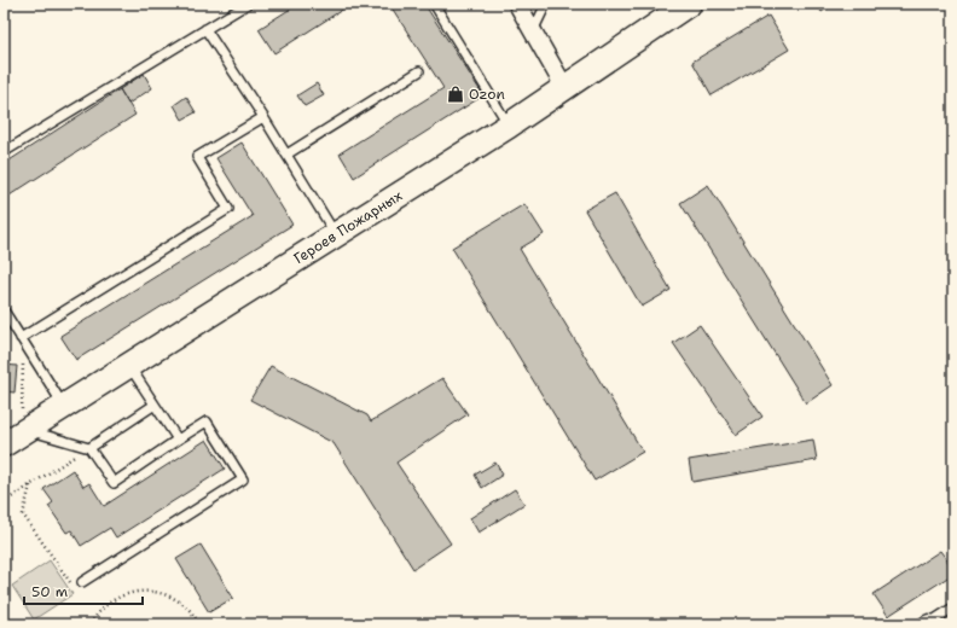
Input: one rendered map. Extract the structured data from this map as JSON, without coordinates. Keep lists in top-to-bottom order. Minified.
{"streets":{"main road":["Героев Пожарных"]},"places":{"shop":["Ozon"]},"scale_bar":"50 m"}
